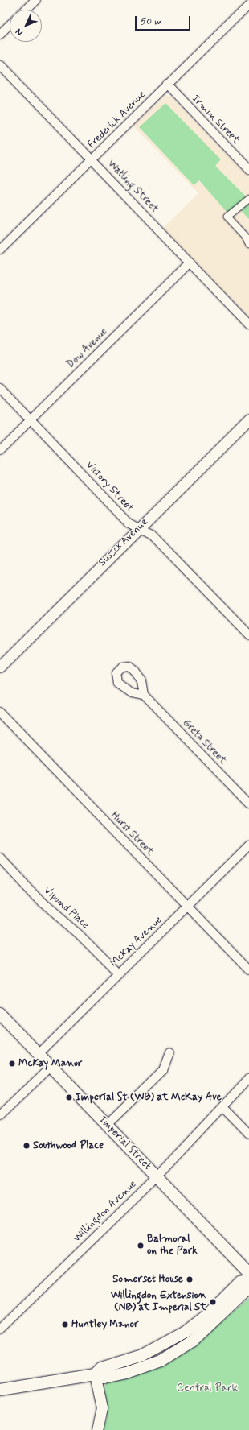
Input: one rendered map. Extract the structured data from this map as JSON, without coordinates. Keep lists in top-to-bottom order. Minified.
{"streets":{"main road":["Imperial Street"],"street":["Frederick Avenue","Irmin Street","Watling Street","Dow Avenue","Victory Street","Sussex Avenue","Greta Street","Hurst Street","Vipond Place","McKay Avenue","Willingdon Avenue"]},"crossings":[["Frederick Avenue","Irmin Street"],["Frederick Avenue","Watling Street"],["Watling Street","Dow Avenue"],["Dow Avenue","Victory Street"],["Victory Street","Sussex Avenue"],["Hurst Street","McKay Avenue"],["Vipond Place","McKay Avenue"],["McKay Avenue","Imperial Street"],["Imperial Street","Willingdon Avenue"]],"parks":["Central Park"],"places":["McKay Manor","Imperial St (WB) at McKay Ave","Southwood Place","Balmoral on the Park","Somerset House","Willingdon Extension (NB) at Imperial St","Huntley Manor"],"scale_bar":"50 m","north":"bottom left"}
